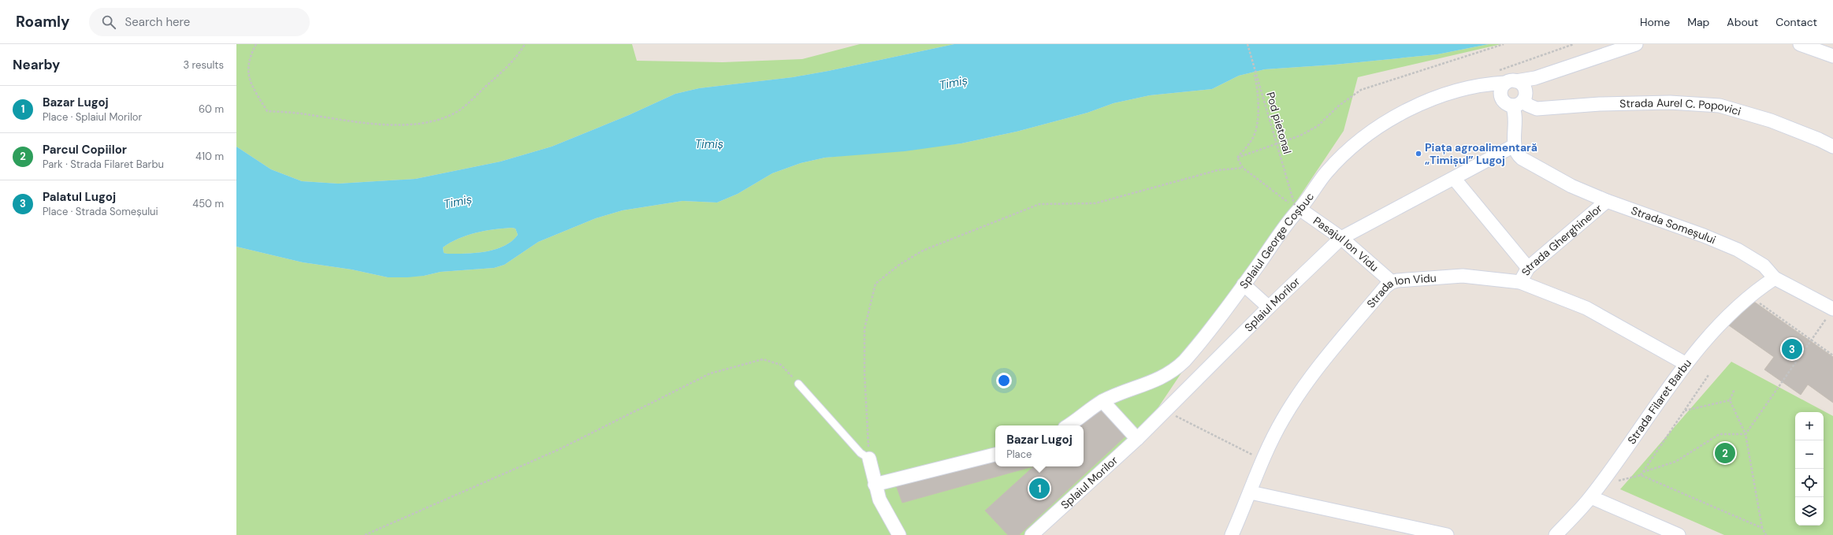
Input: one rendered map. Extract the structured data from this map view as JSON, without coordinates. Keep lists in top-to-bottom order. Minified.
{"streets":{"street":["Strada Aurel C. Popovici","Strada Someșului","Splaiul George Coșbuc","Strada Gherghinelor","Pasajul Ion Vidu","Strada Ion Vidu","Splaiul Morilor","Strada Filaret Barbu"],"path":["Pod pietonal"]},"crossings":[["Strada Aurel C. Popovici","Splaiul George Coșbuc"],["Pod pietonal","Splaiul George Coșbuc"],["Pod pietonal","Pasajul Ion Vidu"],["Strada Someșului","Strada Gherghinelor"],["Strada Someșului","Splaiul Morilor"],["Strada Someșului","Strada Filaret Barbu"],["Splaiul George Coșbuc","Pasajul Ion Vidu"],["Strada Gherghinelor","Strada Ion Vidu"],["Pasajul Ion Vidu","Strada Ion Vidu"],["Pasajul Ion Vidu","Splaiul Morilor"],["Strada Ion Vidu","Strada Filaret Barbu"]],"water":["Timiș"],"places":["Piața agroalimentară „Timișul” Lugoj"],"page":{"header":"Roamly","search":"Search here","nav":["Home","Map","About","Contact"],"heading":["Nearby","3 results"],"list":[{"mark":"1","name":"Bazar Lugoj","note":"Place · Splaiul Morilor","value":"60 m"},{"mark":"2","name":"Parcul Copiilor","note":"Park · Strada Filaret Barbu","value":"410 m"},{"mark":"3","name":"Palatul Lugoj","note":"Place · Strada Someșului","value":"450 m"}],"pins":["3","2","1"],"map_buttons":["+","−"],"popup":["Bazar Lugoj","Place"]}}
